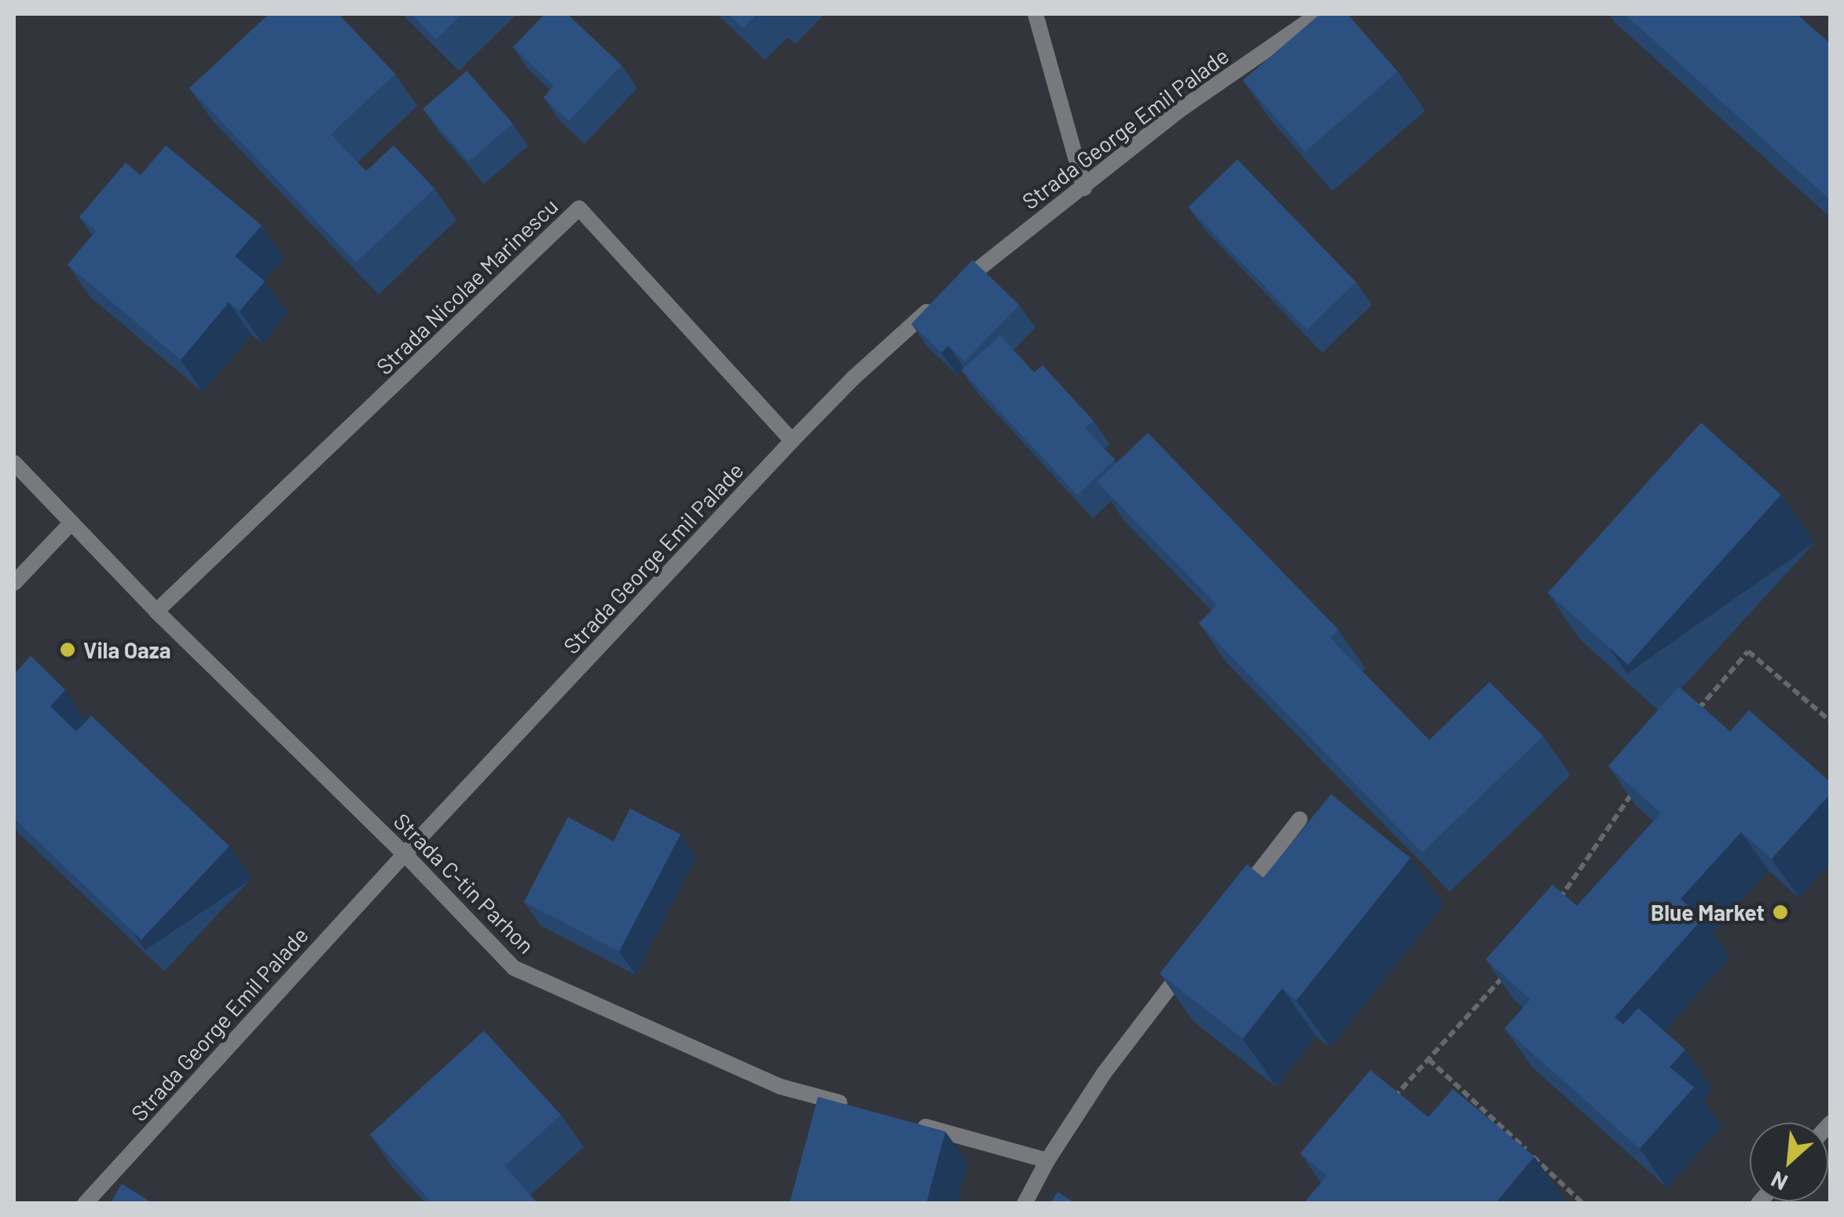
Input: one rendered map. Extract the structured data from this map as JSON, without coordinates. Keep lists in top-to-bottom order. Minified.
{"streets":{"street":["Strada George Emil Palade","Strada Nicolae Marinescu","Strada C-tin Parhon"]},"crossings":[["Strada George Emil Palade","Strada Nicolae Marinescu"],["Strada George Emil Palade","Strada C-tin Parhon"],["Strada Nicolae Marinescu","Strada C-tin Parhon"]],"places":["Vila Oaza","Blue Market"],"north":"bottom left"}
